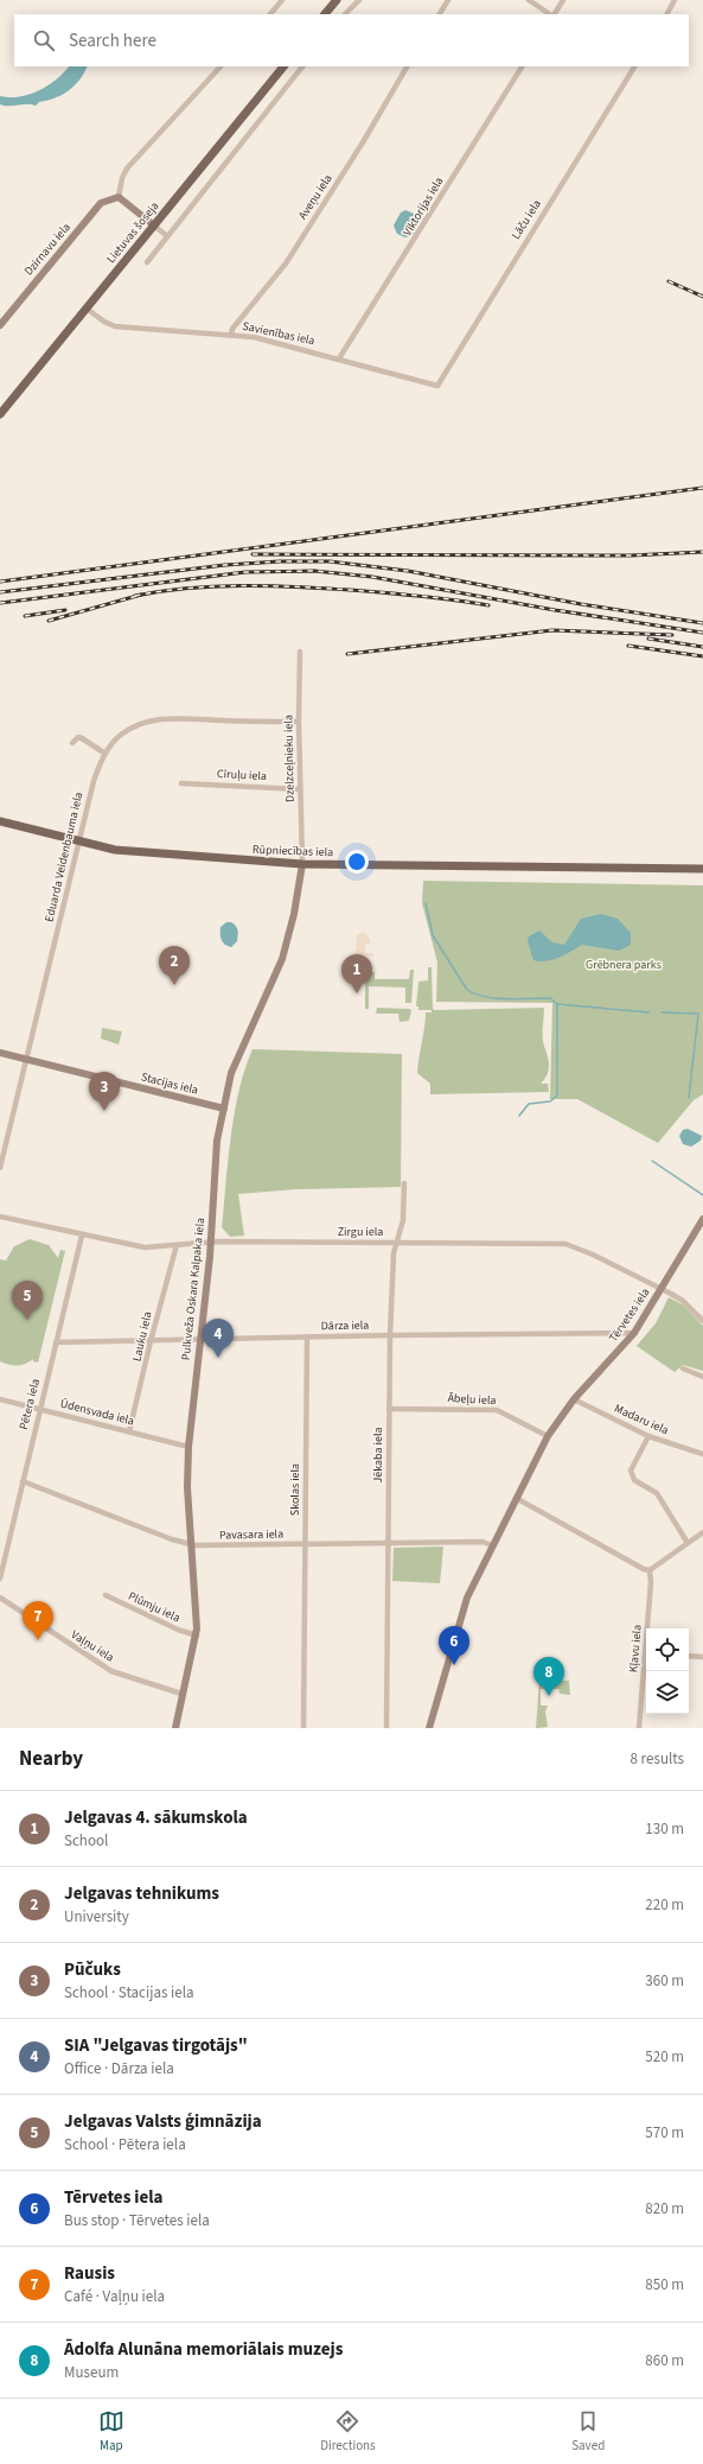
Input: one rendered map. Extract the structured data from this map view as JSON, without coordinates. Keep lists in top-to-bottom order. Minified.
{"streets":{"main road":["Lietuvas šoseja","Rūpniecības iela"],"street":["Aveņu iela","Viktorijas iela","Lāču iela","Dzirnavu iela","Savienības iela","Dzelzceļnieku iela","Cīruļu iela","Eduarda Veidenbauma iela","Stacijas iela","Zirgu iela","Pulkveža Oskara Kalpaka iela","Tērvetes iela","Dārza iela","Lauku iela","Ābeļu iela","Pētera iela","Ūdensvada iela","Madaru iela","Jēkaba iela","Skolas iela","Pavasara iela","Plūmju iela","Vaļņu iela","Kļavu iela"]},"crossings":[["Aveņu iela","Savienības iela"],["Viktorijas iela","Savienības iela"],["Lāču iela","Savienības iela"],["Lietuvas šoseja","Savienības iela"],["Dzelzceļnieku iela","Cīruļu iela"],["Dzelzceļnieku iela","Rūpniecības iela"],["Dzelzceļnieku iela","Eduarda Veidenbauma iela"],["Dzelzceļnieku iela","Pulkveža Oskara Kalpaka iela"],["Rūpniecības iela","Eduarda Veidenbauma iela"],["Rūpniecības iela","Pulkveža Oskara Kalpaka iela"],["Eduarda Veidenbauma iela","Stacijas iela"],["Stacijas iela","Pulkveža Oskara Kalpaka iela"],["Zirgu iela","Pulkveža Oskara Kalpaka iela"],["Zirgu iela","Tērvetes iela"],["Zirgu iela","Lauku iela"],["Zirgu iela","Pētera iela"],["Zirgu iela","Jēkaba iela"],["Pulkveža Oskara Kalpaka iela","Dārza iela"],["Pulkveža Oskara Kalpaka iela","Ūdensvada iela"],["Pulkveža Oskara Kalpaka iela","Pavasara iela"],["Pulkveža Oskara Kalpaka iela","Plūmju iela"],["Pulkveža Oskara Kalpaka iela","Vaļņu iela"],["Tērvetes iela","Dārza iela"],["Tērvetes iela","Ābeļu iela"],["Tērvetes iela","Madaru iela"],["Tērvetes iela","Pavasara iela"],["Dārza iela","Lauku iela"],["Dārza iela","Pētera iela"],["Dārza iela","Jēkaba iela"],["Dārza iela","Skolas iela"],["Lauku iela","Ūdensvada iela"],["Ābeļu iela","Jēkaba iela"],["Pētera iela","Ūdensvada iela"],["Pētera iela","Pavasara iela"],["Jēkaba iela","Pavasara iela"],["Skolas iela","Pavasara iela"]],"parks":["Grēbnera parks"],"page":{"search":"Search here","pins":["2","1","3","5","4","7","6","8"],"heading":["Nearby","8 results"],"list":[{"mark":"1","name":"Jelgavas 4. sākumskola","note":"School","value":"130 m"},{"mark":"2","name":"Jelgavas tehnikums","note":"University","value":"220 m"},{"mark":"3","name":"Pūčuks","note":"School · Stacijas iela","value":"360 m"},{"mark":"4","name":"SIA \"Jelgavas tirgotājs\"","note":"Office · Dārza iela","value":"520 m"},{"mark":"5","name":"Jelgavas Valsts ģimnāzija","note":"School · Pētera iela","value":"570 m"},{"mark":"6","name":"Tērvetes iela","note":"Bus stop · Tērvetes iela","value":"820 m"},{"mark":"7","name":"Rausis","note":"Café · Vaļņu iela","value":"850 m"},{"mark":"8","name":"Ādolfa Alunāna memoriālais muzejs","note":"Museum","value":"860 m"}],"nav":["Map","Directions","Saved"]}}
